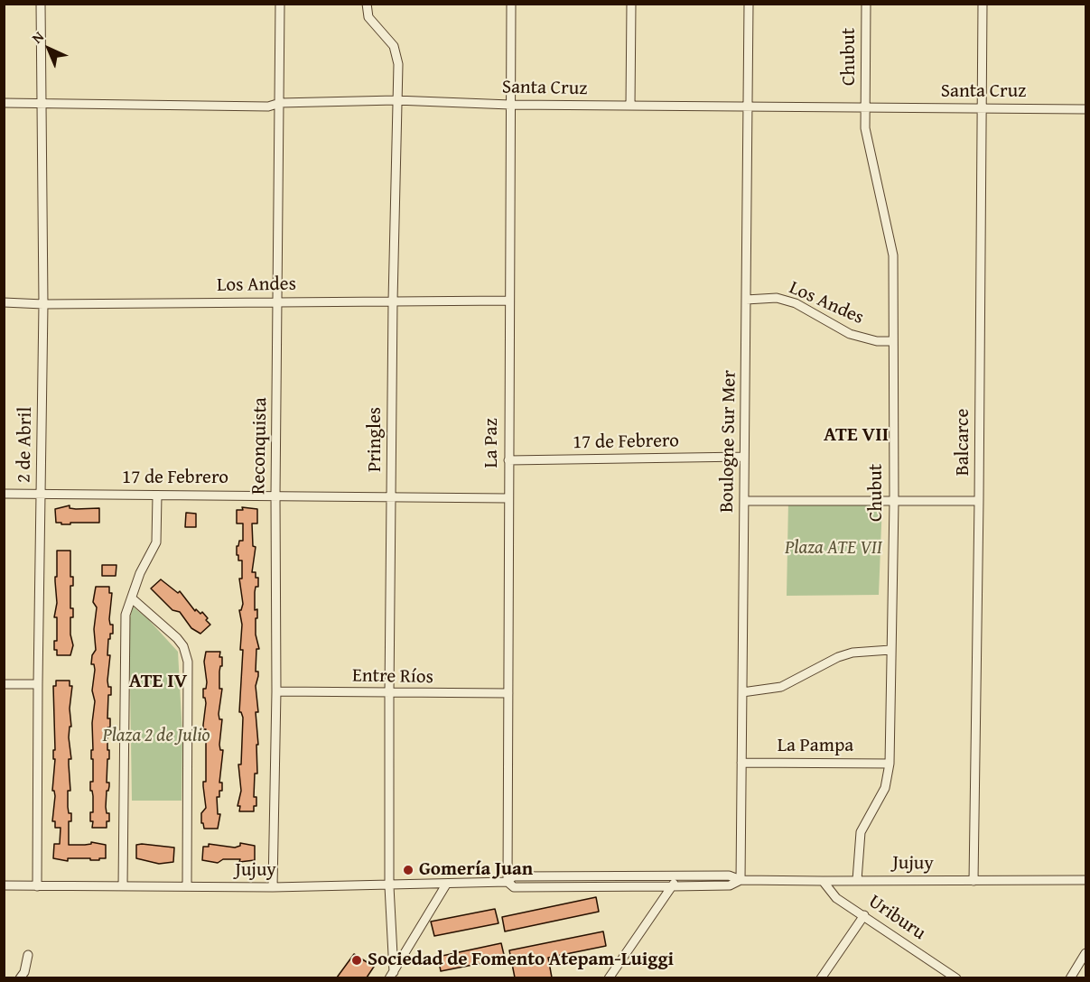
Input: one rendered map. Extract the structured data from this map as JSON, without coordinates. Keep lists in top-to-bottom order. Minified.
{"streets":{"street":["Chubut","Santa Cruz","Los Andes","Pringles","Boulogne Sur Mer","17 de Febrero","Balcarce","La Paz","2 de Abril","Reconquista","Entre Ríos","La Pampa","Jujuy","Uriburu"]},"crossings":[["Chubut","Santa Cruz"],["Chubut","Los Andes"],["Chubut","La Pampa"],["Chubut","Jujuy"],["Santa Cruz","Pringles"],["Santa Cruz","Boulogne Sur Mer"],["Santa Cruz","Balcarce"],["Santa Cruz","La Paz"],["Santa Cruz","2 de Abril"],["Santa Cruz","Reconquista"],["Los Andes","Pringles"],["Los Andes","Boulogne Sur Mer"],["Los Andes","La Paz"],["Los Andes","2 de Abril"],["Los Andes","Reconquista"],["Pringles","17 de Febrero"],["Pringles","Entre Ríos"],["Pringles","Jujuy"],["Boulogne Sur Mer","17 de Febrero"],["Boulogne Sur Mer","La Pampa"],["Boulogne Sur Mer","Jujuy"],["17 de Febrero","La Paz"],["17 de Febrero","2 de Abril"],["17 de Febrero","Reconquista"],["Balcarce","Jujuy"],["La Paz","Entre Ríos"],["La Paz","Jujuy"],["2 de Abril","Jujuy"],["Reconquista","Entre Ríos"],["Reconquista","Jujuy"],["Jujuy","Uriburu"]],"districts":["ATE VII","ATE IV"],"parks":["Plaza ATE VII","Plaza 2 de Julio"],"places":["Gomería Juan","Sociedad de Fomento Atepam-Luiggi"],"north":"top left"}
